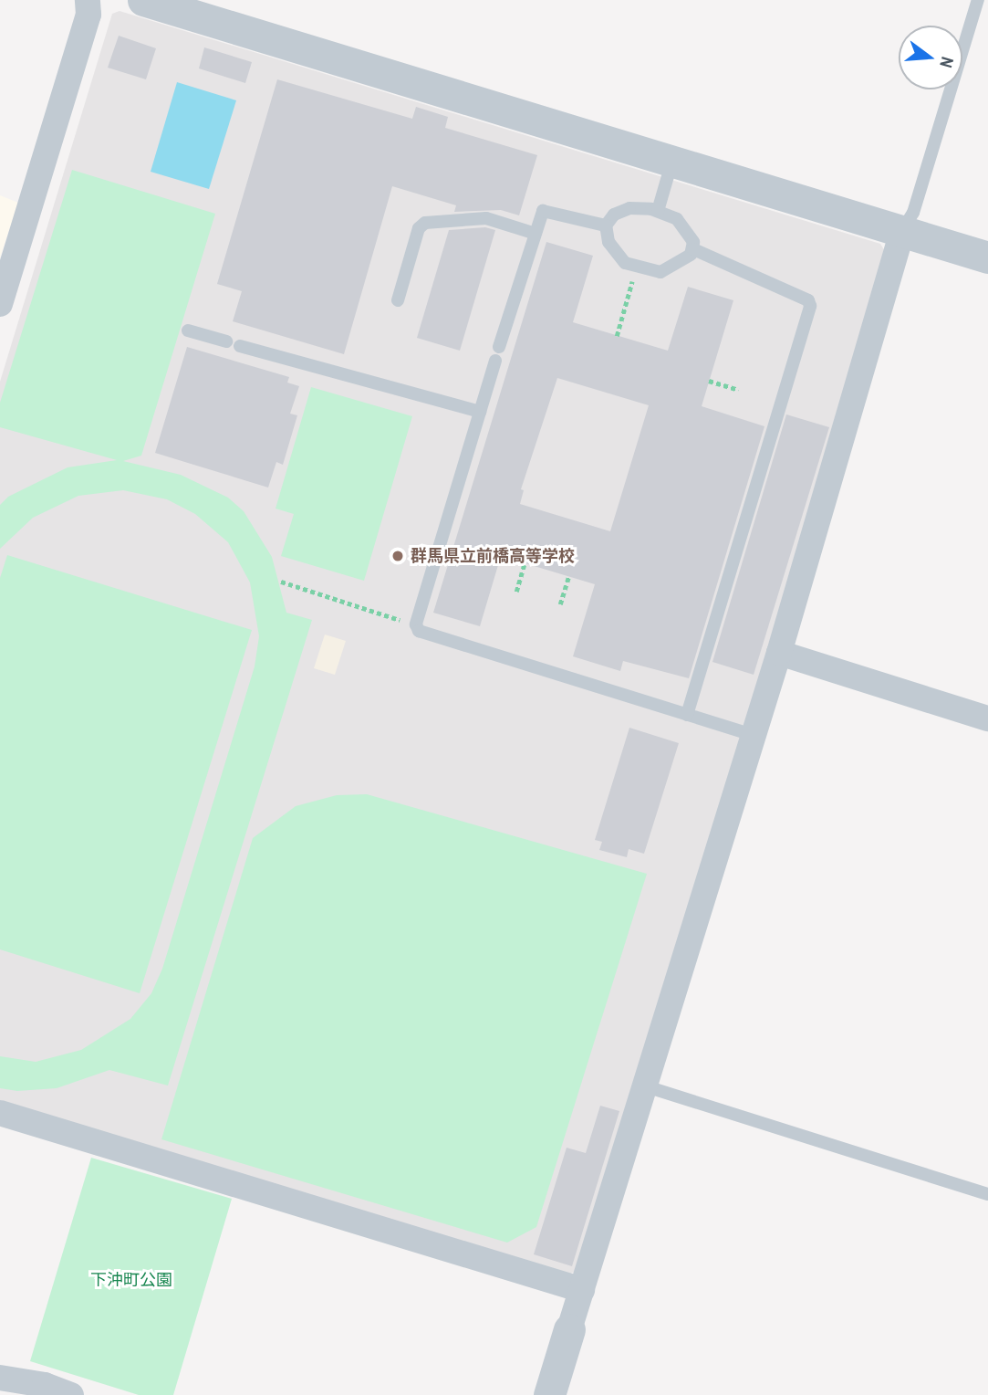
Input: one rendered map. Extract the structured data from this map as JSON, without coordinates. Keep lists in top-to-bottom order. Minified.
{"parks":["下沖町公園"],"places":["群馬県立前橋高等学校"],"north":"right"}
